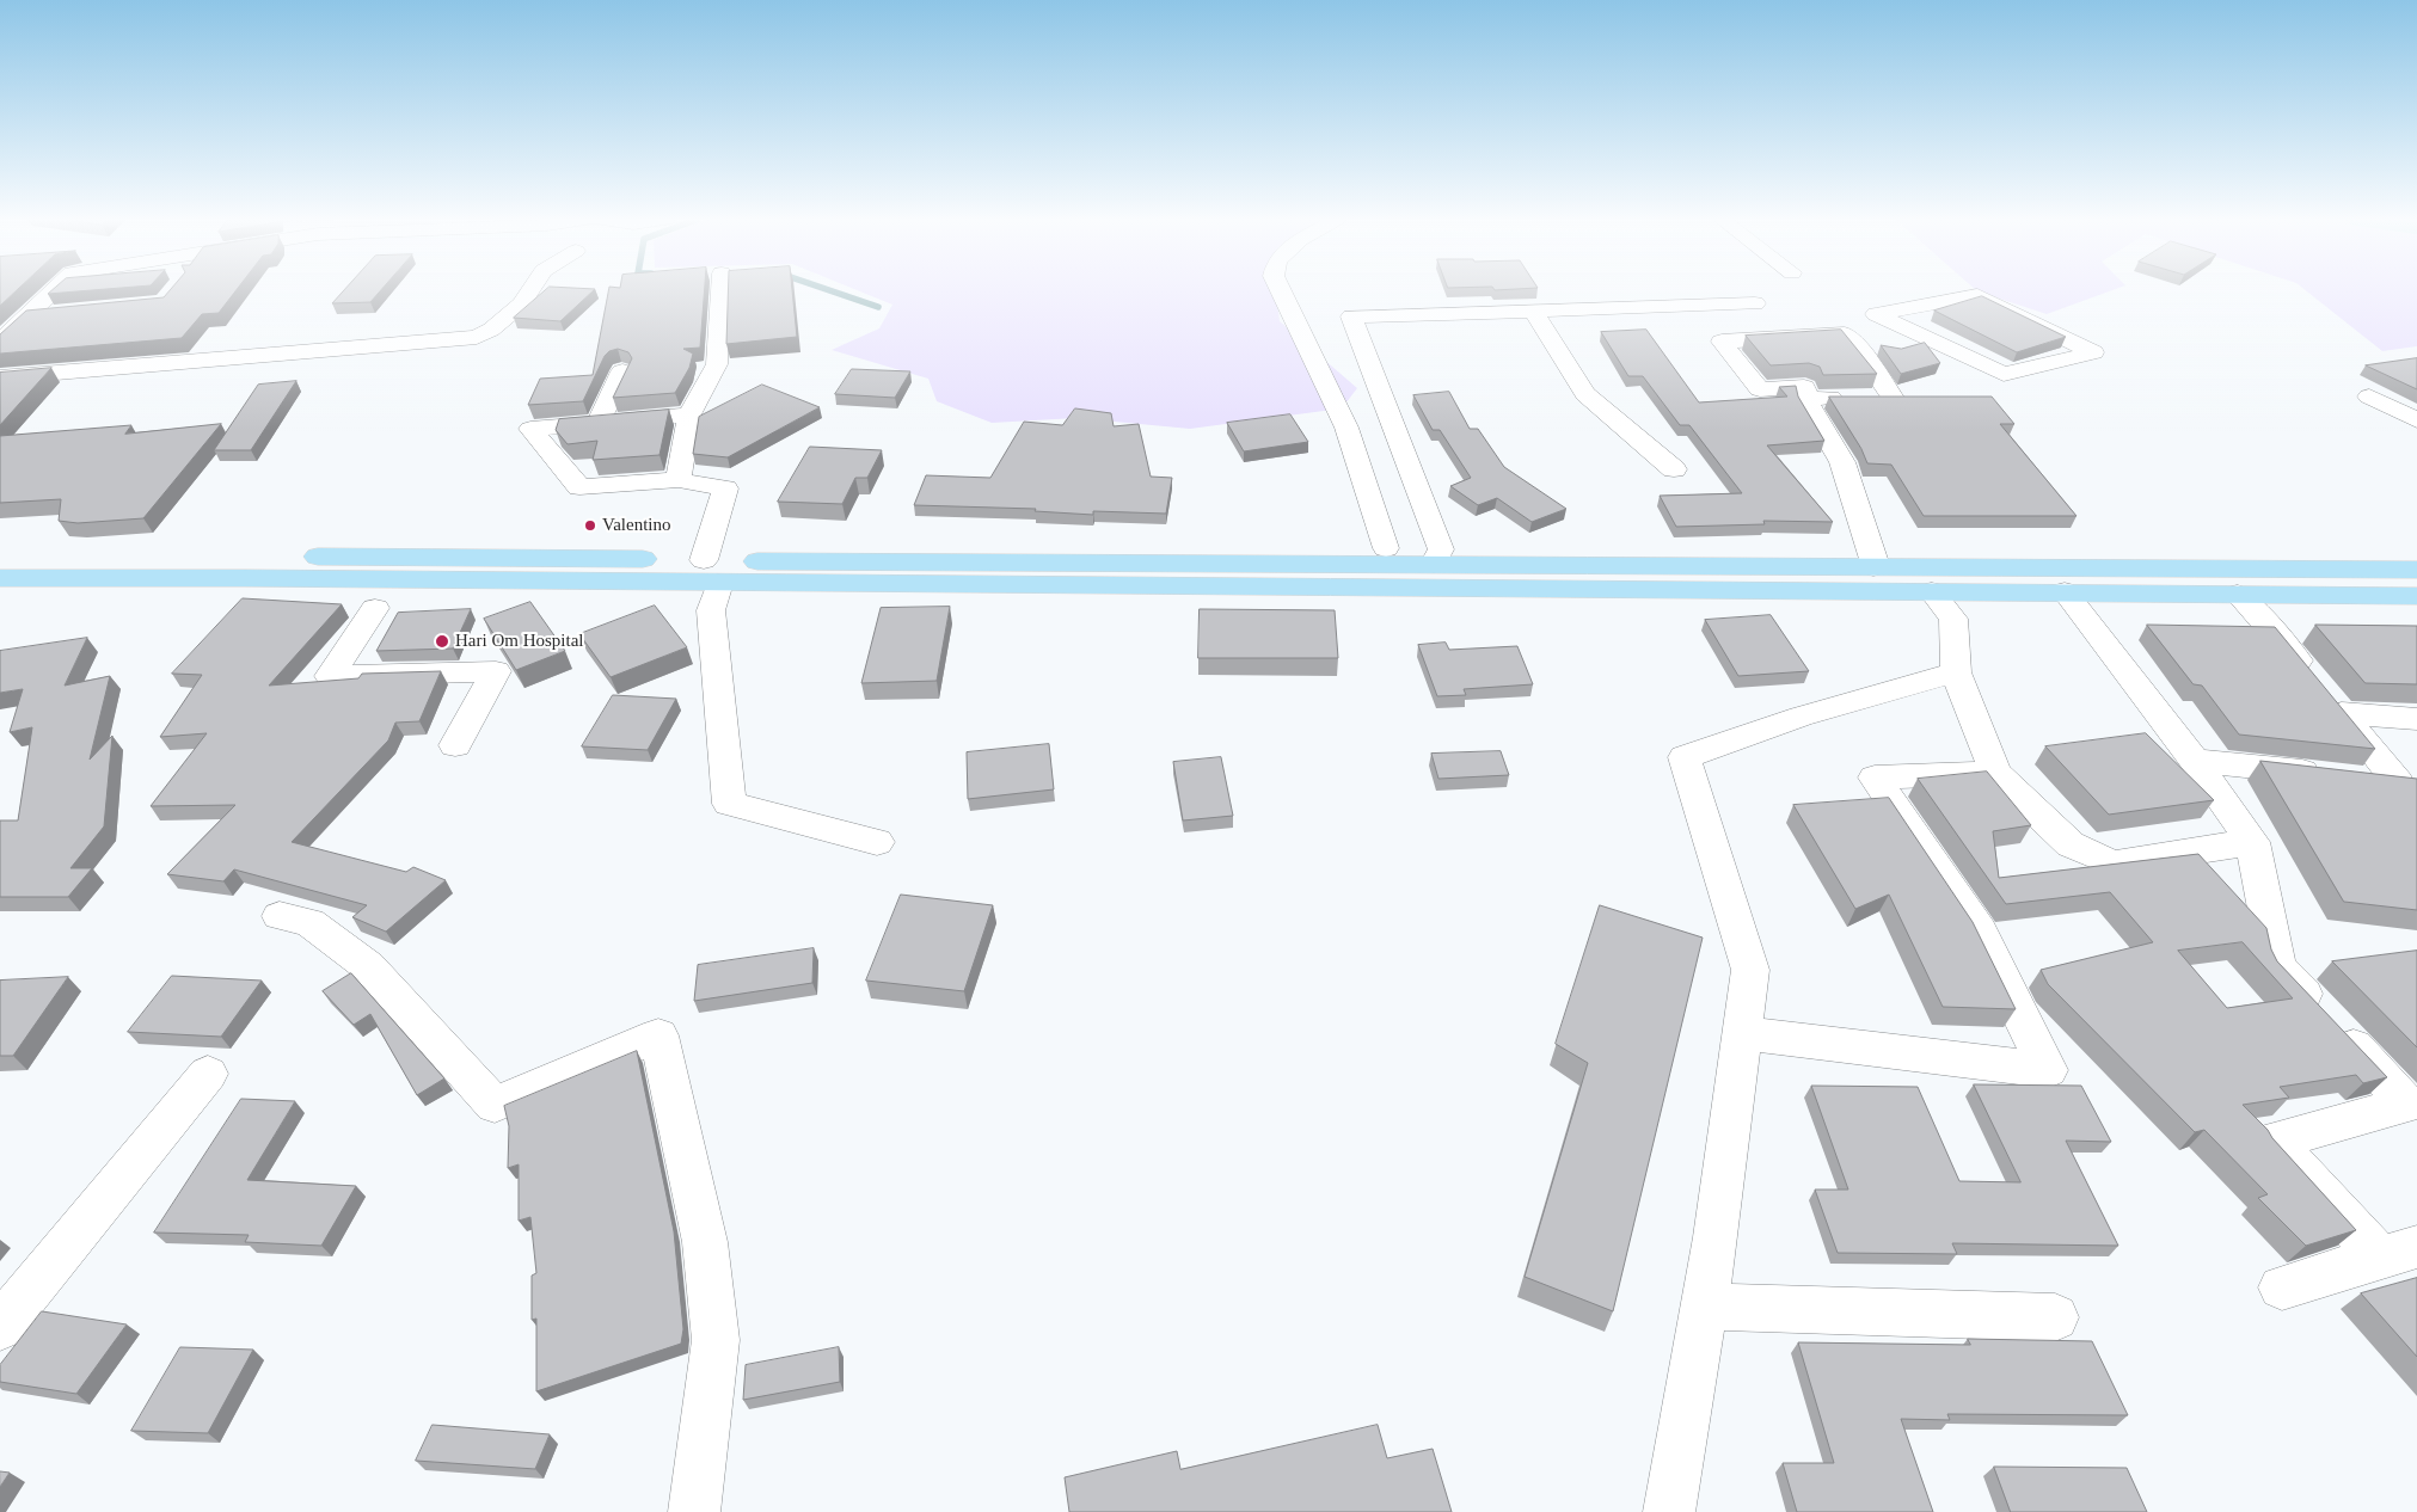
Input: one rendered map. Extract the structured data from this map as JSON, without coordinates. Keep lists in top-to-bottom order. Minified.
{"places":["Valentino","Hari Om Hospital"]}
